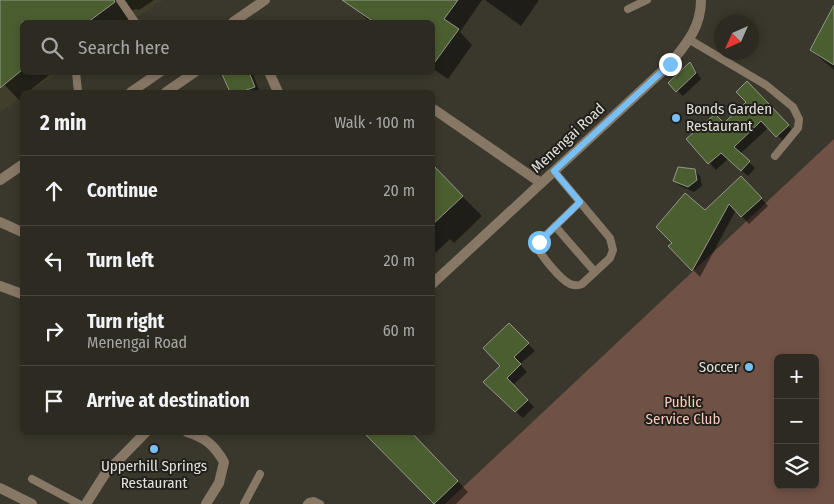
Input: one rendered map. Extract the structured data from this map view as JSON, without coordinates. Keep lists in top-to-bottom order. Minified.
{"streets":{"street":["Menengai Road"]},"parks":["Public Service Club"],"places":["Bonds Garden Restaurant","Soccer","Upperhill Springs Restaurant"],"north":"bottom left","page":{"search":"Search here","heading":["2 min","Walk · 100 m"],"list":[["Continue","20 m"],["Turn left","20 m"],["Turn right","Menengai Road","60 m"],"Arrive at destination"],"map_buttons":["+","−"]}}
